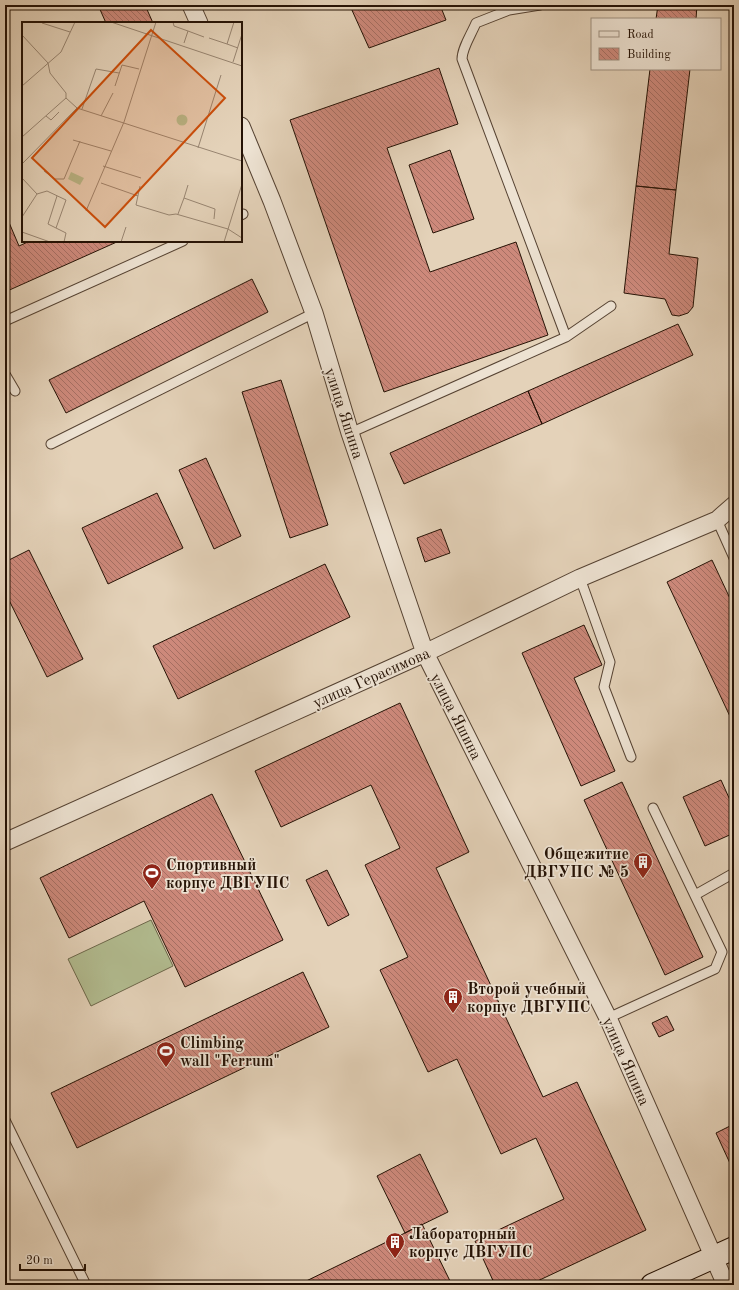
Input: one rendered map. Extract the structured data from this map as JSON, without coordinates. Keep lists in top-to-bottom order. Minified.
{"streets":{"street":["улица Яшина","улица Герасимова"]},"crossings":[["улица Яшина","улица Герасимова"]],"places":{"building":["Общежитие ДВГУПС № 5","Второй учебный корпус ДВГУПС","Лабораторный корпус ДВГУПС"],"sports":["Спортивный корпус ДВГУПС","Climbing wall \"Ferrum\""]},"legend":["Road","Building"],"scale_bar":"20 m"}
